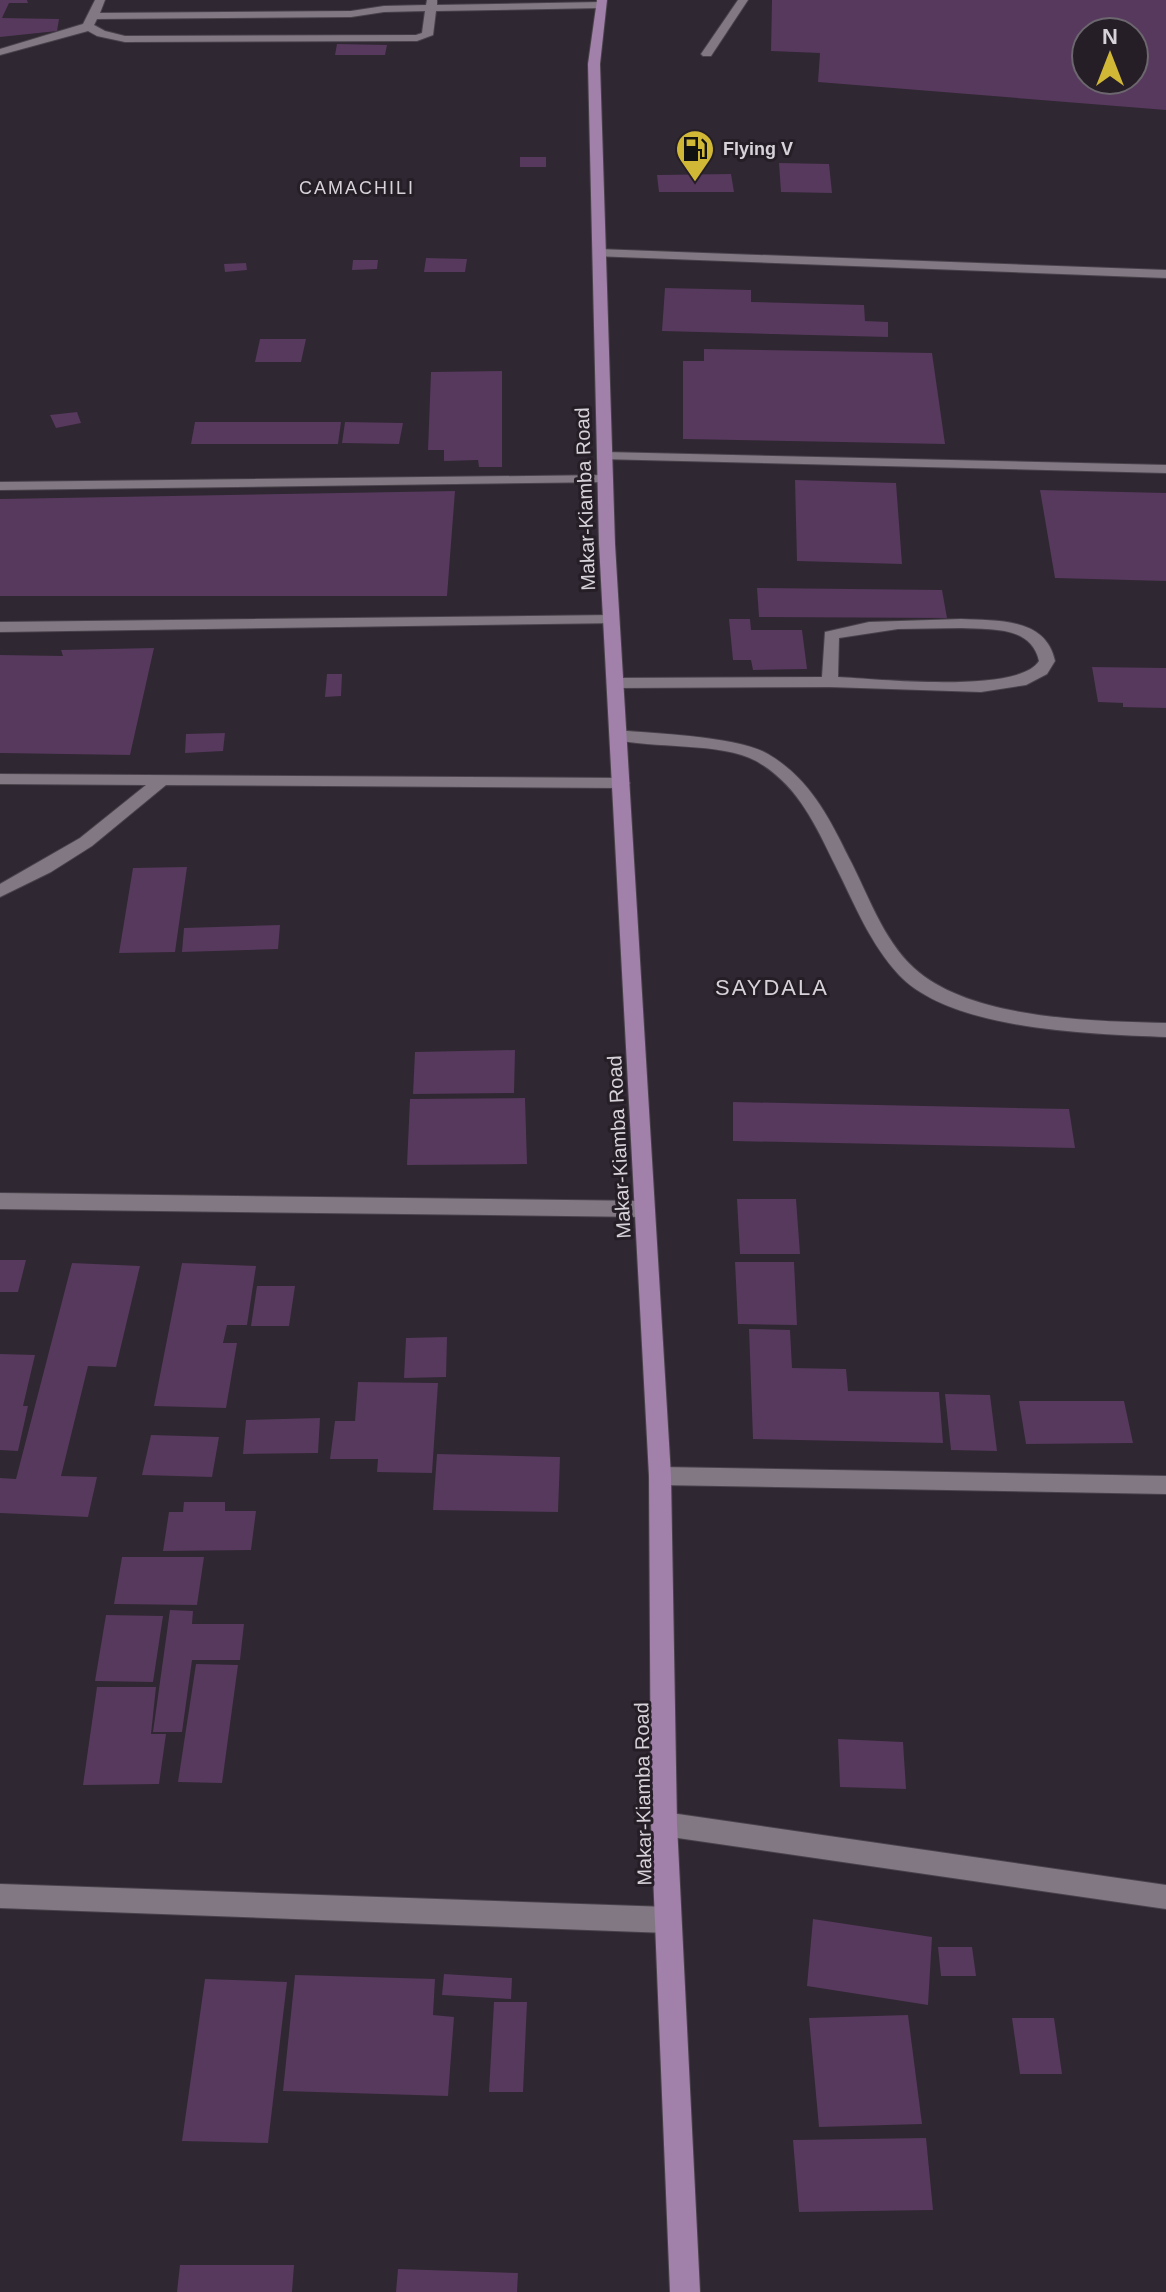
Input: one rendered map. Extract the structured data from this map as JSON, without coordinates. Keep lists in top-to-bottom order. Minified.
{"streets":{"main road":["Makar-Kiamba Road"]},"districts":["CAMACHILI","SAYDALA"],"places":{"fuel station":["Flying V"]},"north":"top"}
